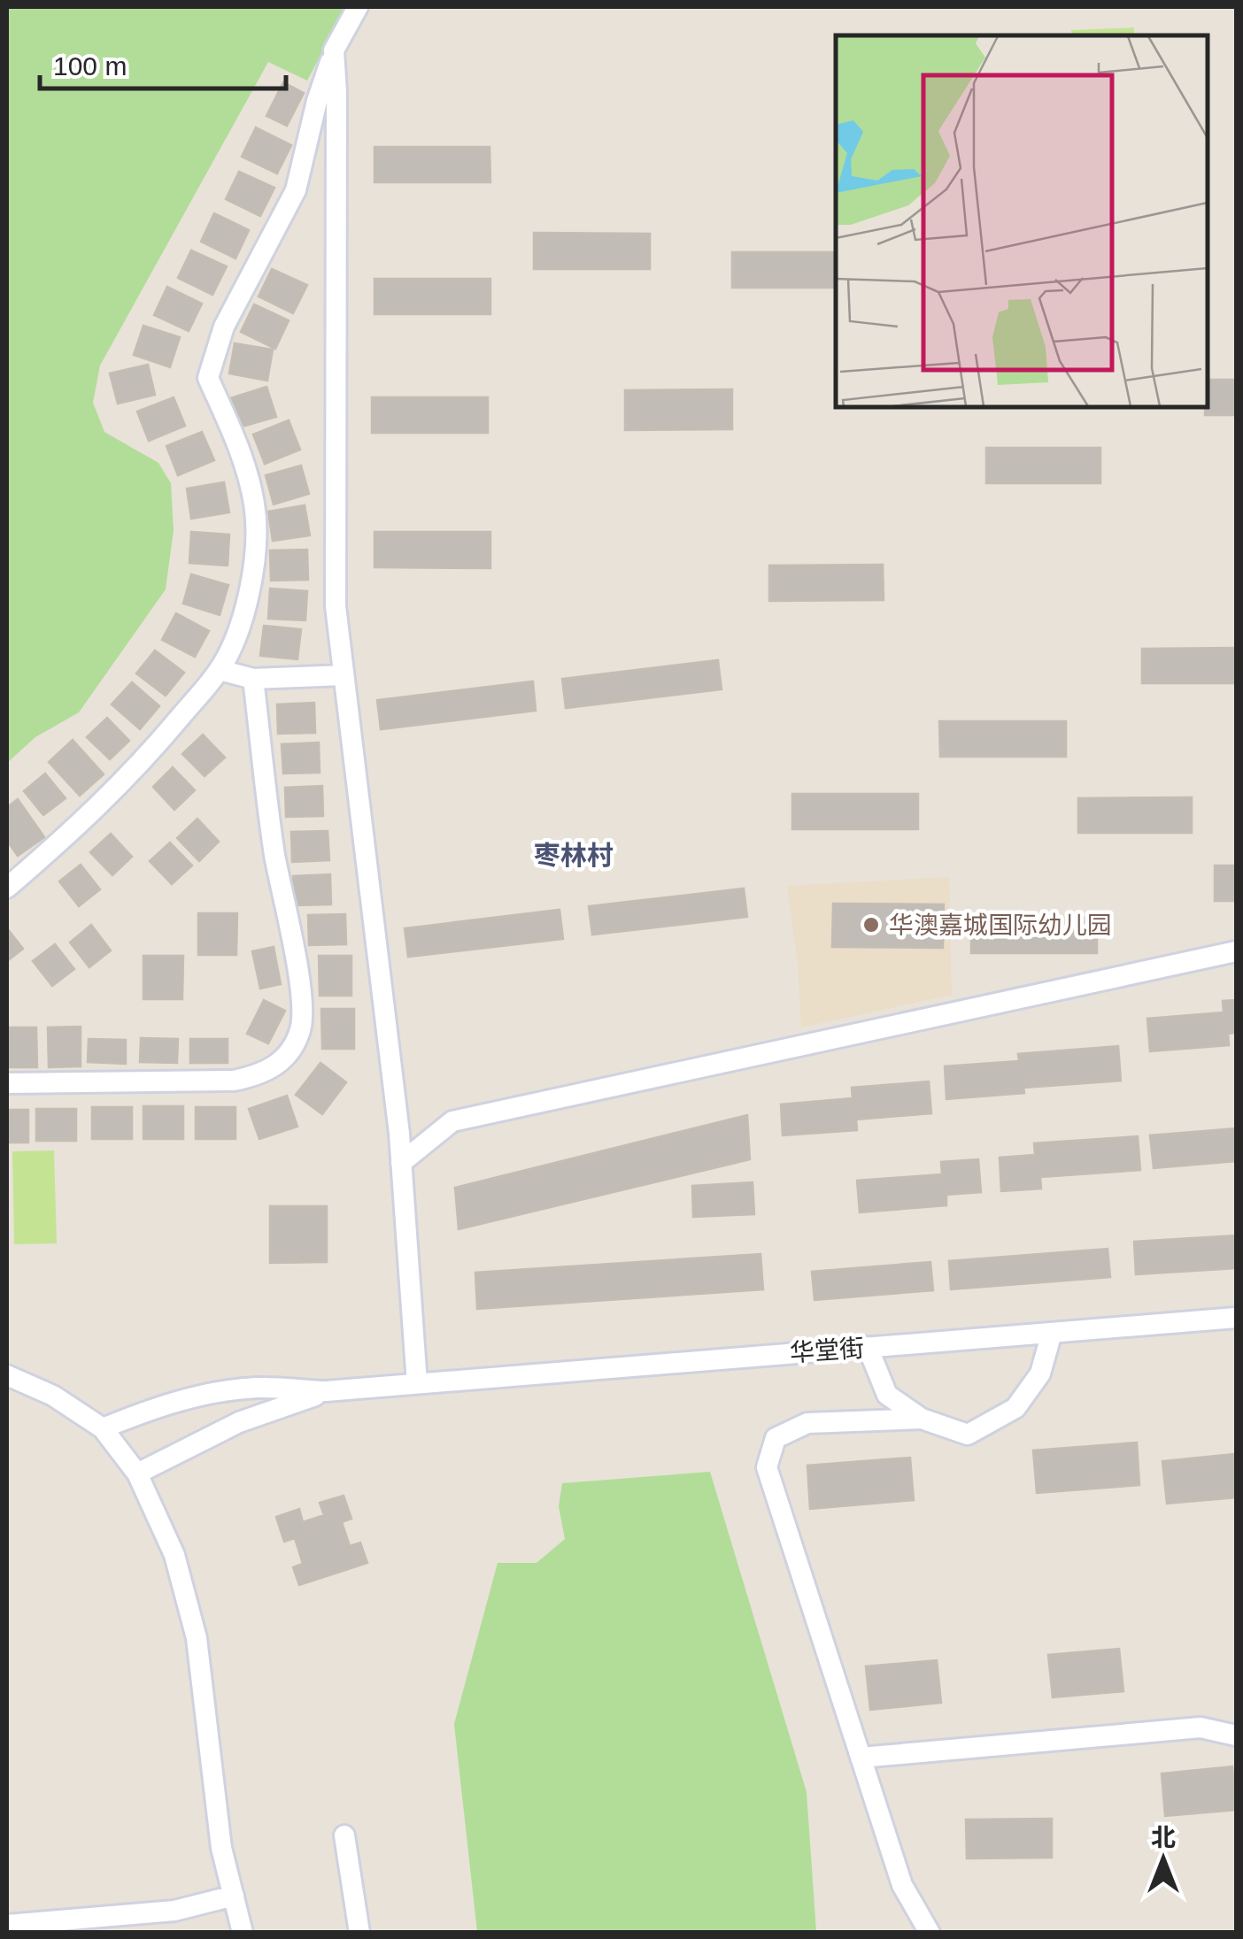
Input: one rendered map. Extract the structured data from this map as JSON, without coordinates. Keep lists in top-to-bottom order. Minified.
{"streets":{"street":["华堂街"]},"districts":["枣林村"],"places":["华澳嘉城国际幼儿园"],"scale_bar":"100 m","north":"top"}
